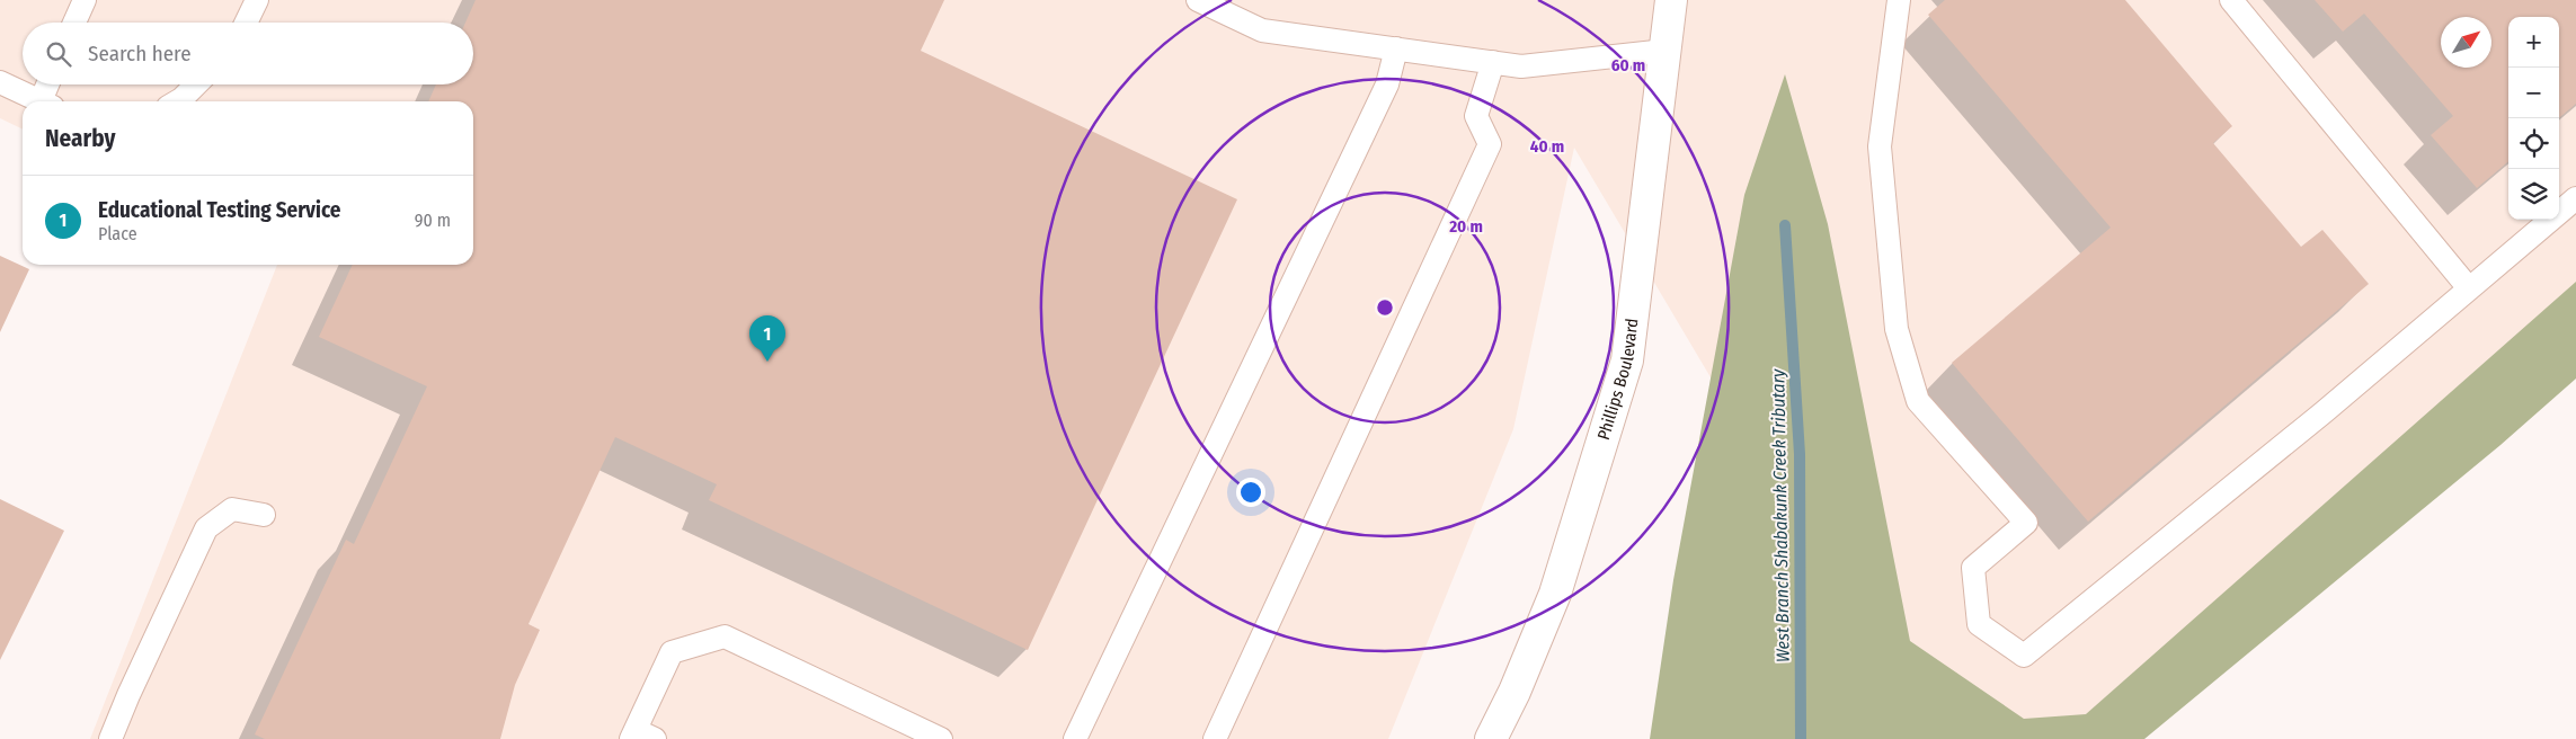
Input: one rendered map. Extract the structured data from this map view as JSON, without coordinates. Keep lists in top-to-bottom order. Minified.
{"streets":{"street":["Phillips Boulevard"]},"water":["West Branch Shabakunk Creek Tributary"],"north":"top right","page":{"map_buttons":["+","−"],"search":"Search here","heading":"Nearby","list":[{"mark":"1","name":"Educational Testing Service","note":"Place","value":"90 m"}],"pins":"1"},"rings":["60 m","40 m","20 m"]}
